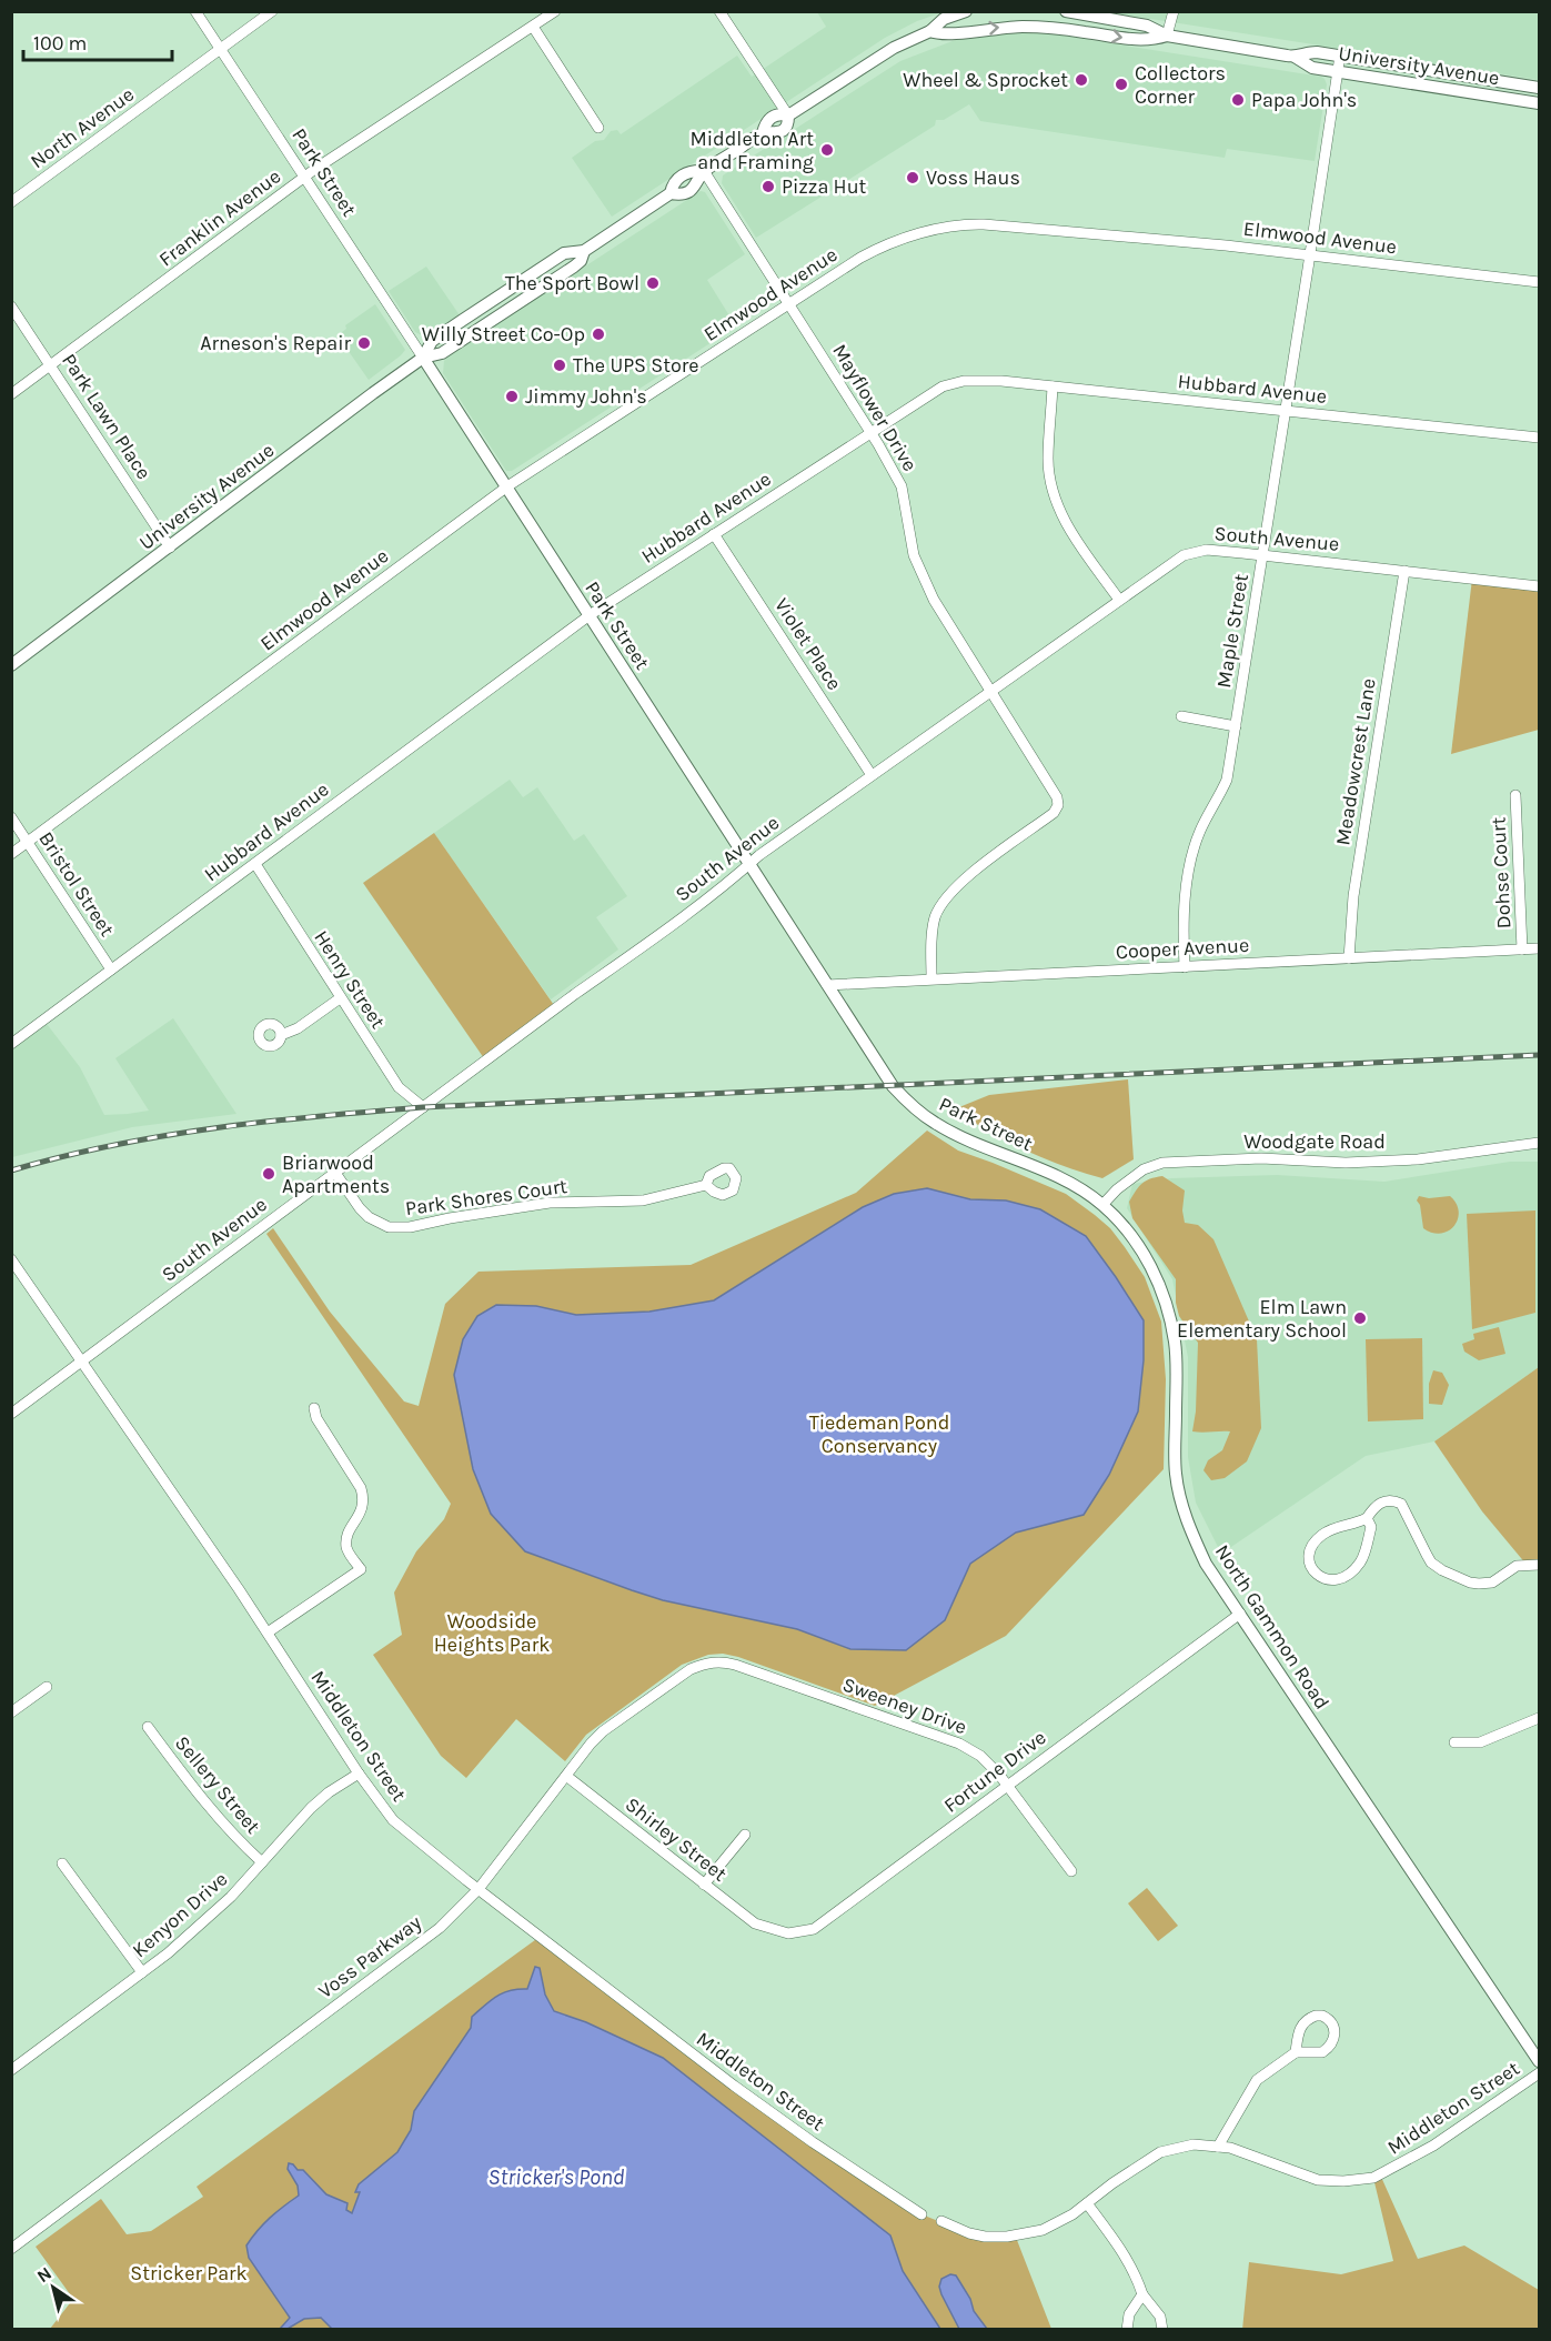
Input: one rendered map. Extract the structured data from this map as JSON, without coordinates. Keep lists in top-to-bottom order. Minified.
{"streets":{"main road":["University Avenue","Park Street","North Gammon Road"],"street":["North Avenue","Franklin Avenue","Elmwood Avenue","Hubbard Avenue","Mayflower Drive","Park Lawn Place","South Avenue","Maple Street","Violet Place","Meadowcrest Lane","Dohse Court","Bristol Street","Cooper Avenue","Henry Street","Woodgate Road","Park Shores Court","Sweeney Drive","Middleton Street","Fortune Drive","Sellery Street","Shirley Street","Kenyon Drive","Voss Parkway"]},"crossings":[["University Avenue","Park Street"],["University Avenue","Mayflower Drive"],["University Avenue","Park Lawn Place"],["University Avenue","Maple Street"],["North Avenue","Park Street"],["Park Street","Franklin Avenue"],["Park Street","Elmwood Avenue"],["Park Street","Hubbard Avenue"],["Park Street","South Avenue"],["Park Street","Cooper Avenue"],["Park Street","North Gammon Road"],["Franklin Avenue","Park Lawn Place"],["Elmwood Avenue","Mayflower Drive"],["Elmwood Avenue","Maple Street"],["Elmwood Avenue","Bristol Street"],["Hubbard Avenue","Mayflower Drive"],["Hubbard Avenue","Maple Street"],["Hubbard Avenue","Violet Place"],["Hubbard Avenue","Bristol Street"],["Hubbard Avenue","Henry Street"],["Mayflower Drive","South Avenue"],["Mayflower Drive","Cooper Avenue"],["South Avenue","Maple Street"],["South Avenue","Violet Place"],["South Avenue","Meadowcrest Lane"],["South Avenue","Henry Street"],["South Avenue","Park Shores Court"],["South Avenue","Middleton Street"],["Maple Street","Cooper Avenue"],["Meadowcrest Lane","Cooper Avenue"],["Dohse Court","Cooper Avenue"],["Woodgate Road","North Gammon Road"],["North Gammon Road","Fortune Drive"],["Sweeney Drive","Fortune Drive"],["Sweeney Drive","Voss Parkway"],["Middleton Street","Kenyon Drive"],["Middleton Street","Voss Parkway"],["Fortune Drive","Shirley Street"],["Sellery Street","Kenyon Drive"],["Shirley Street","Voss Parkway"]],"water":["Stricker's Pond"],"parks":["Tiedeman Pond Conservancy","Woodside Heights Park","Stricker Park"],"places":["Wheel & Sprocket","Collectors Corner","Papa John's","Middleton Art and Framing","Voss Haus","Pizza Hut","The Sport Bowl","Willy Street Co-Op","Arneson's Repair","The UPS Store","Jimmy John's","Briarwood Apartments","Elm Lawn Elementary School"],"scale_bar":"100 m","north":"top left"}
